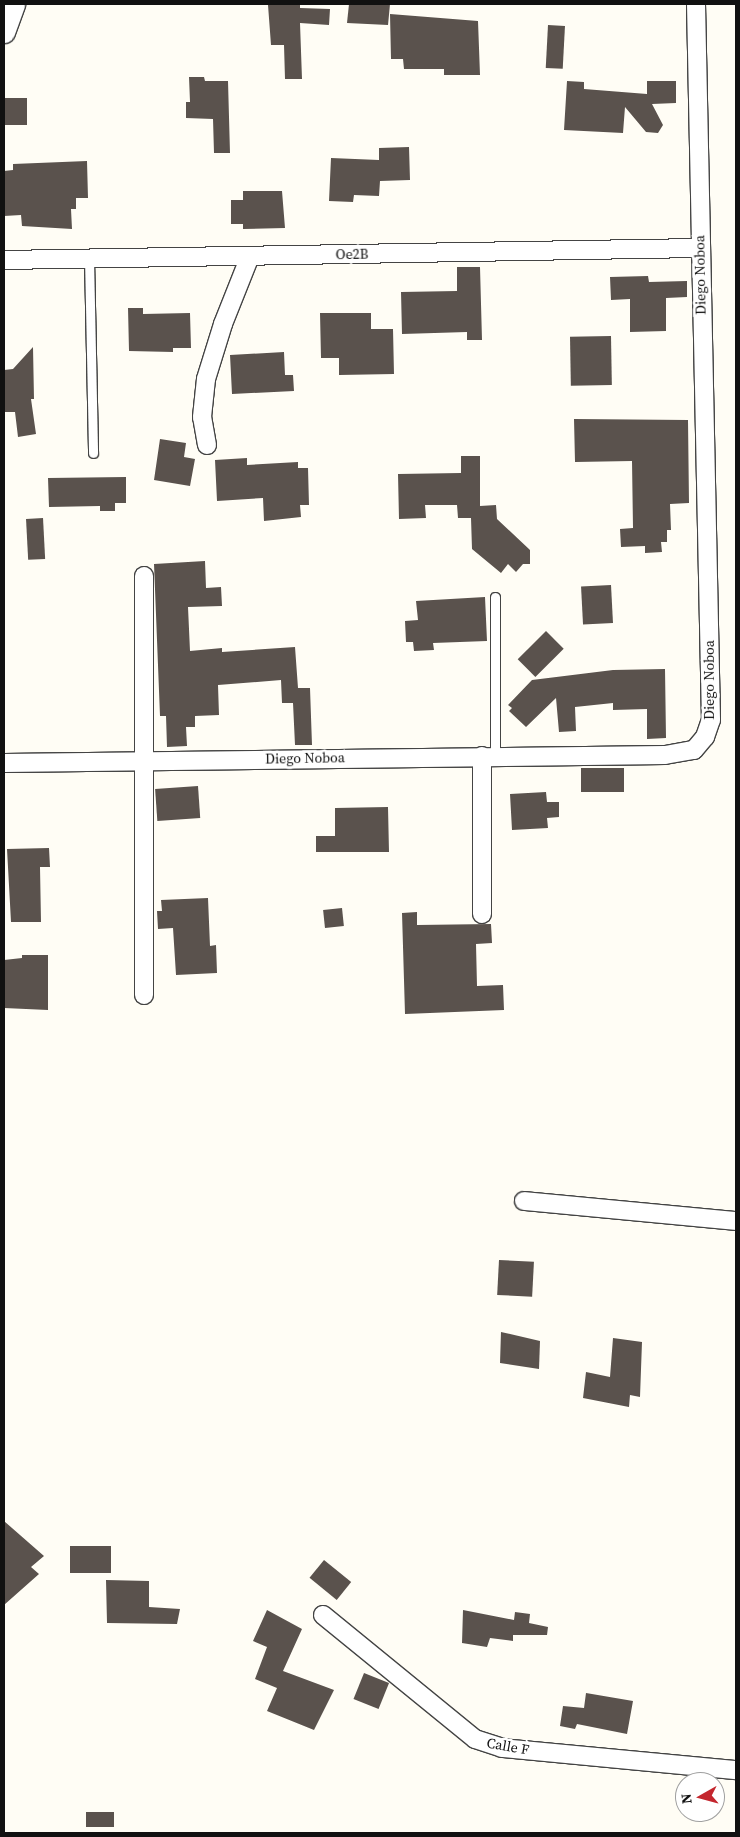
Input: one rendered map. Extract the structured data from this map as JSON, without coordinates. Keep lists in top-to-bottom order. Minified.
{"streets":{"street":["Oe2B","Diego Noboa","Calle F"]},"crossings":[["Oe2B","Diego Noboa"]],"north":"left"}
